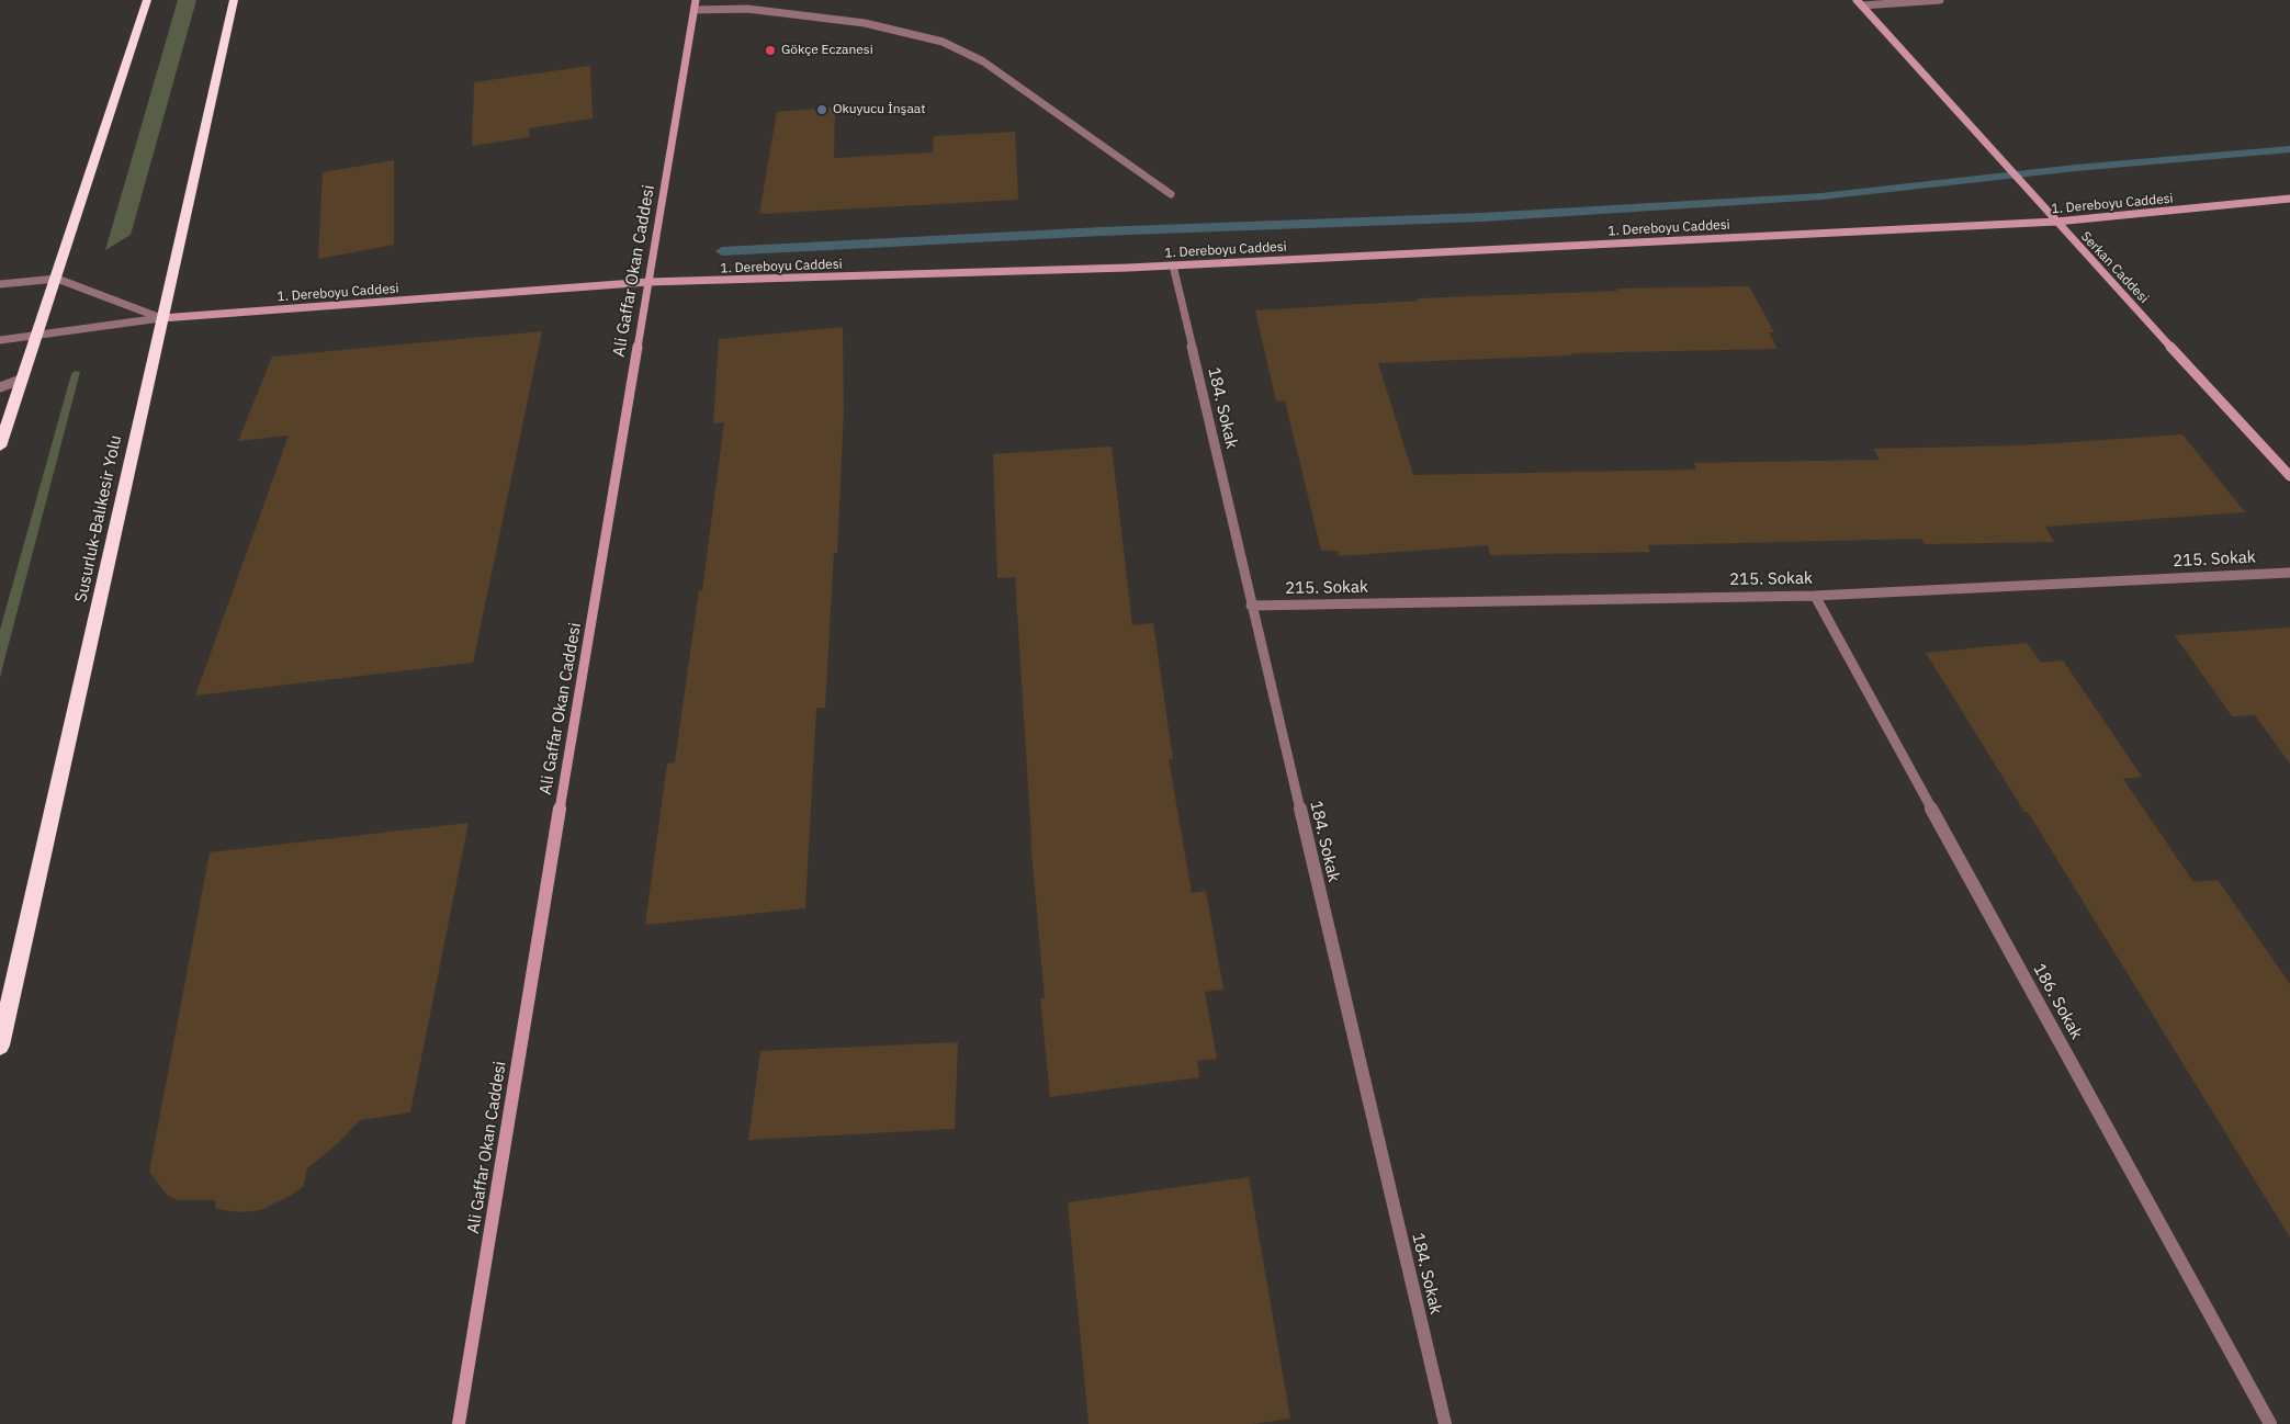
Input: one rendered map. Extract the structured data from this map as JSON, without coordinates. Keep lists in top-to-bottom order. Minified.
{"streets":{"highway":["Susurluk-Balıkesir Yolu"],"main road":["1. Dereboyu Caddesi","Serkan Caddesi","Ali Gaffar Okan Caddesi"],"street":["184. Sokak","215. Sokak","186. Sokak"]},"crossings":[["1. Dereboyu Caddesi","Serkan Caddesi"],["1. Dereboyu Caddesi","Ali Gaffar Okan Caddesi"],["1. Dereboyu Caddesi","184. Sokak"],["1. Dereboyu Caddesi","Susurluk-Balıkesir Yolu"],["184. Sokak","215. Sokak"],["215. Sokak","186. Sokak"]],"places":["Gökçe Eczanesi","Okuyucu İnşaat"]}
